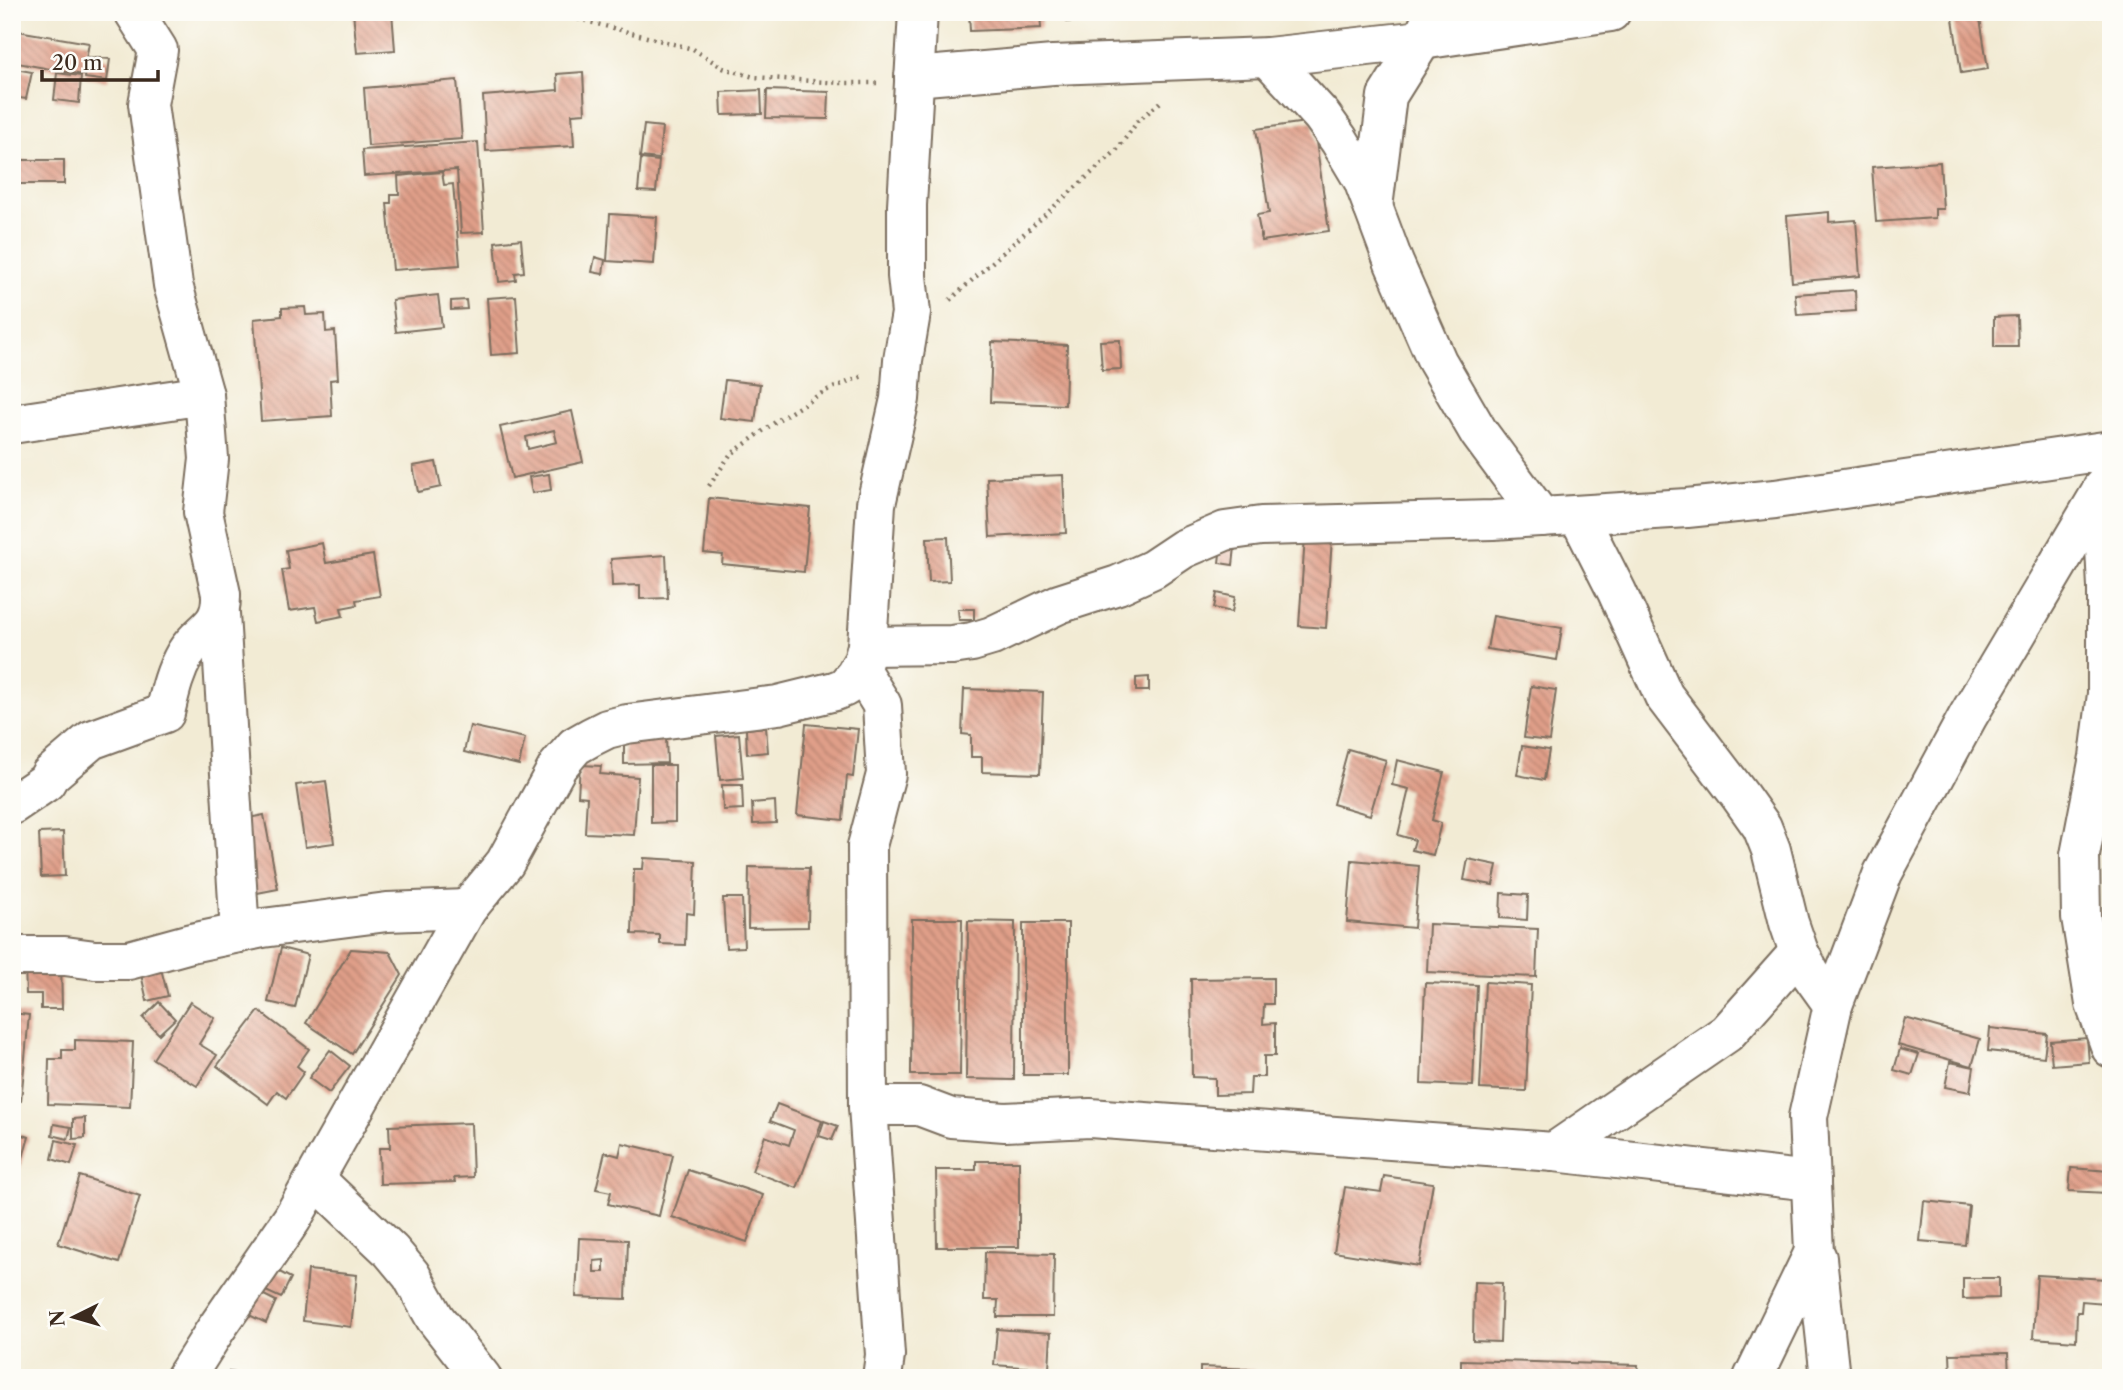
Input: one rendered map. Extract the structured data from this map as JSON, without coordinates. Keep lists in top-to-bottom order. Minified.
{"scale_bar":"20 m","north":"left"}
